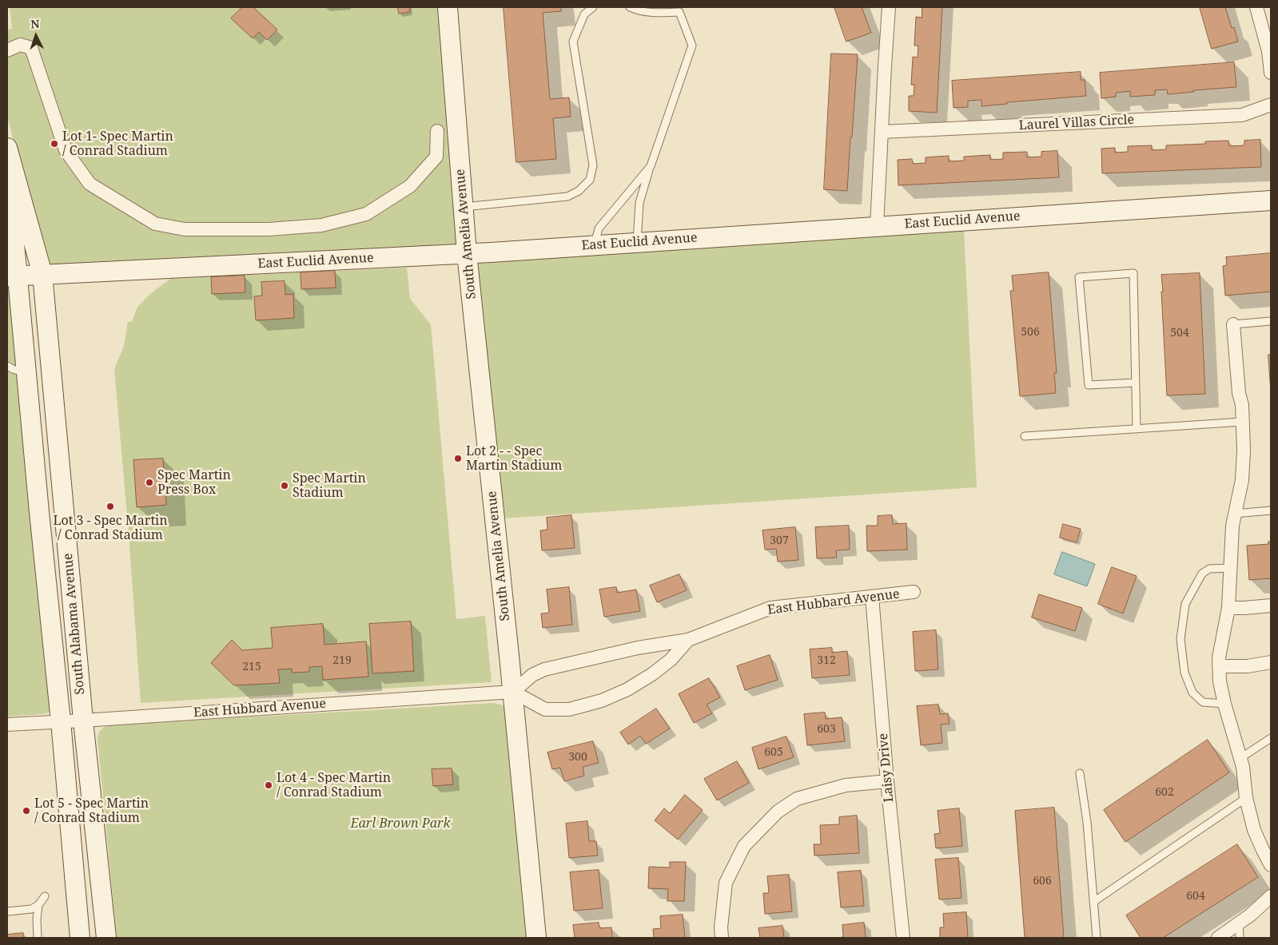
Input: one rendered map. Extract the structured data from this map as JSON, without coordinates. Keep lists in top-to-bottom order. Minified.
{"streets":{"street":["Laurel Villas Circle","East Euclid Avenue","South Amelia Avenue","East Hubbard Avenue","South Alabama Avenue","Laisy Drive"]},"crossings":[["East Euclid Avenue","South Amelia Avenue"],["East Euclid Avenue","South Alabama Avenue"],["South Amelia Avenue","East Hubbard Avenue"],["East Hubbard Avenue","South Alabama Avenue"],["East Hubbard Avenue","Laisy Drive"]],"parks":["Earl Brown Park"],"places":["Lot 1- Spec Martin / Conrad Stadium","Lot 2 - - Spec Martin Stadium","Spec Martin Press Box","Spec Martin Stadium","Lot 3 - Spec Martin / Conrad Stadium","Lot 4 - Spec Martin / Conrad Stadium","Lot 5 - Spec Martin / Conrad Stadium"],"house_numbers":["506","504","307","219","312","215","603","605","300","602","606","604"],"north":"top"}
